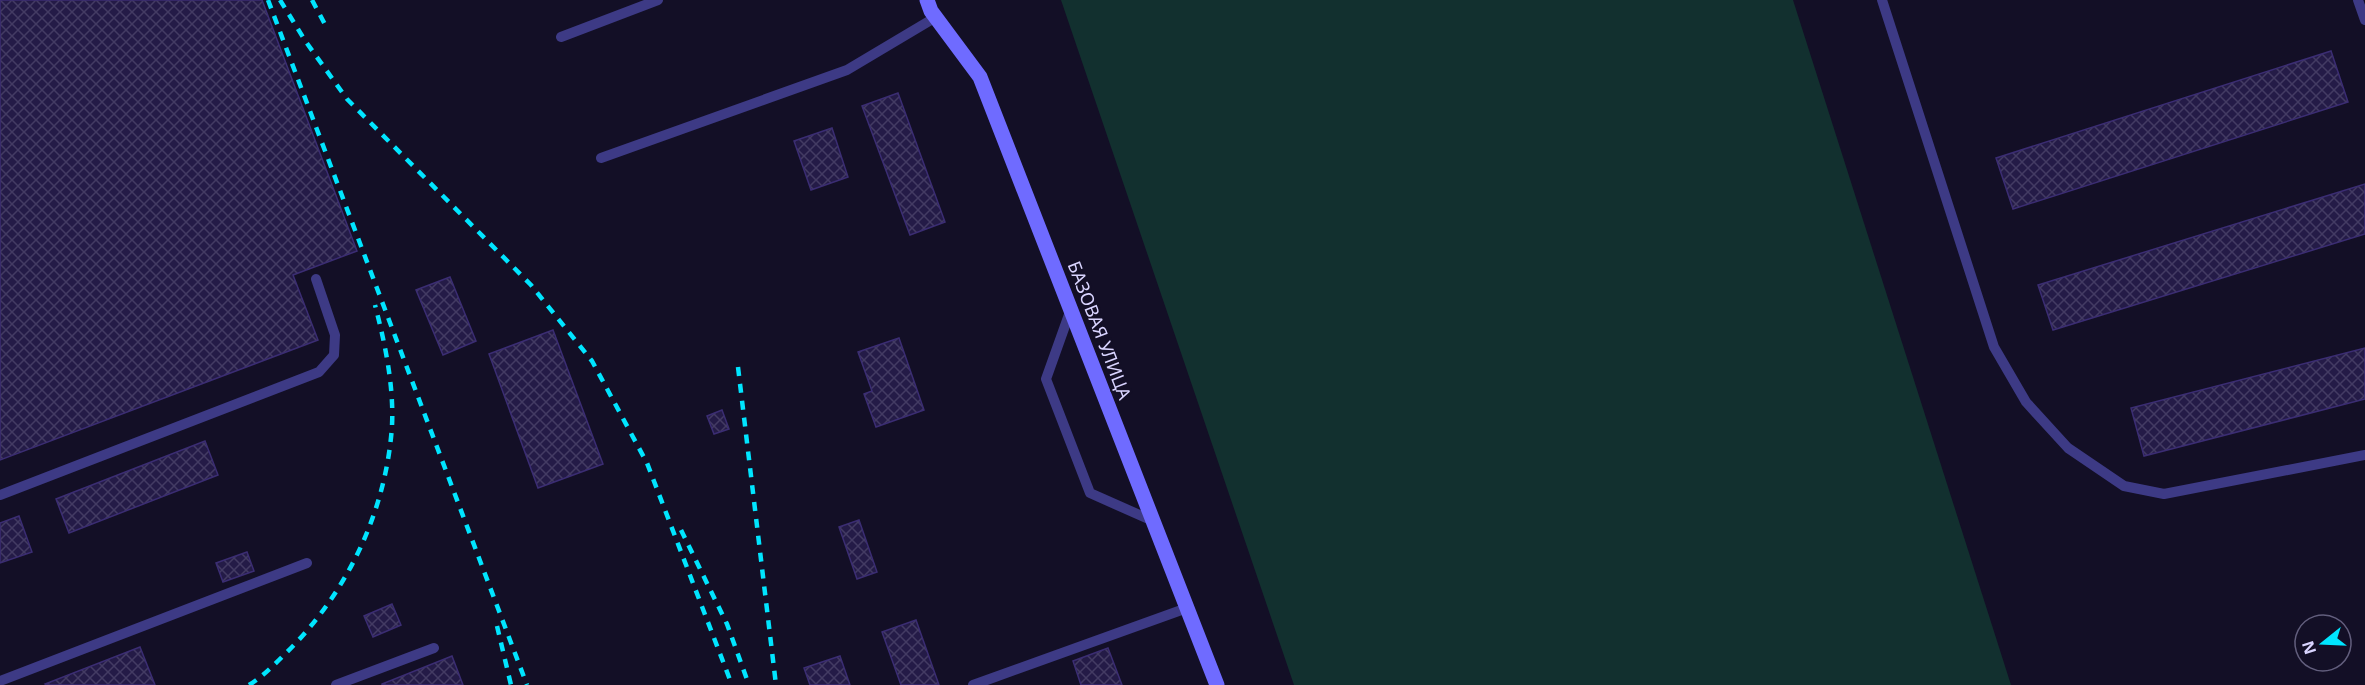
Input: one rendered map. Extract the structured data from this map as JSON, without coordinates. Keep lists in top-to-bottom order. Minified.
{"streets":{"street":["БАЗОВАЯ УЛИЦА"]},"north":"left"}
